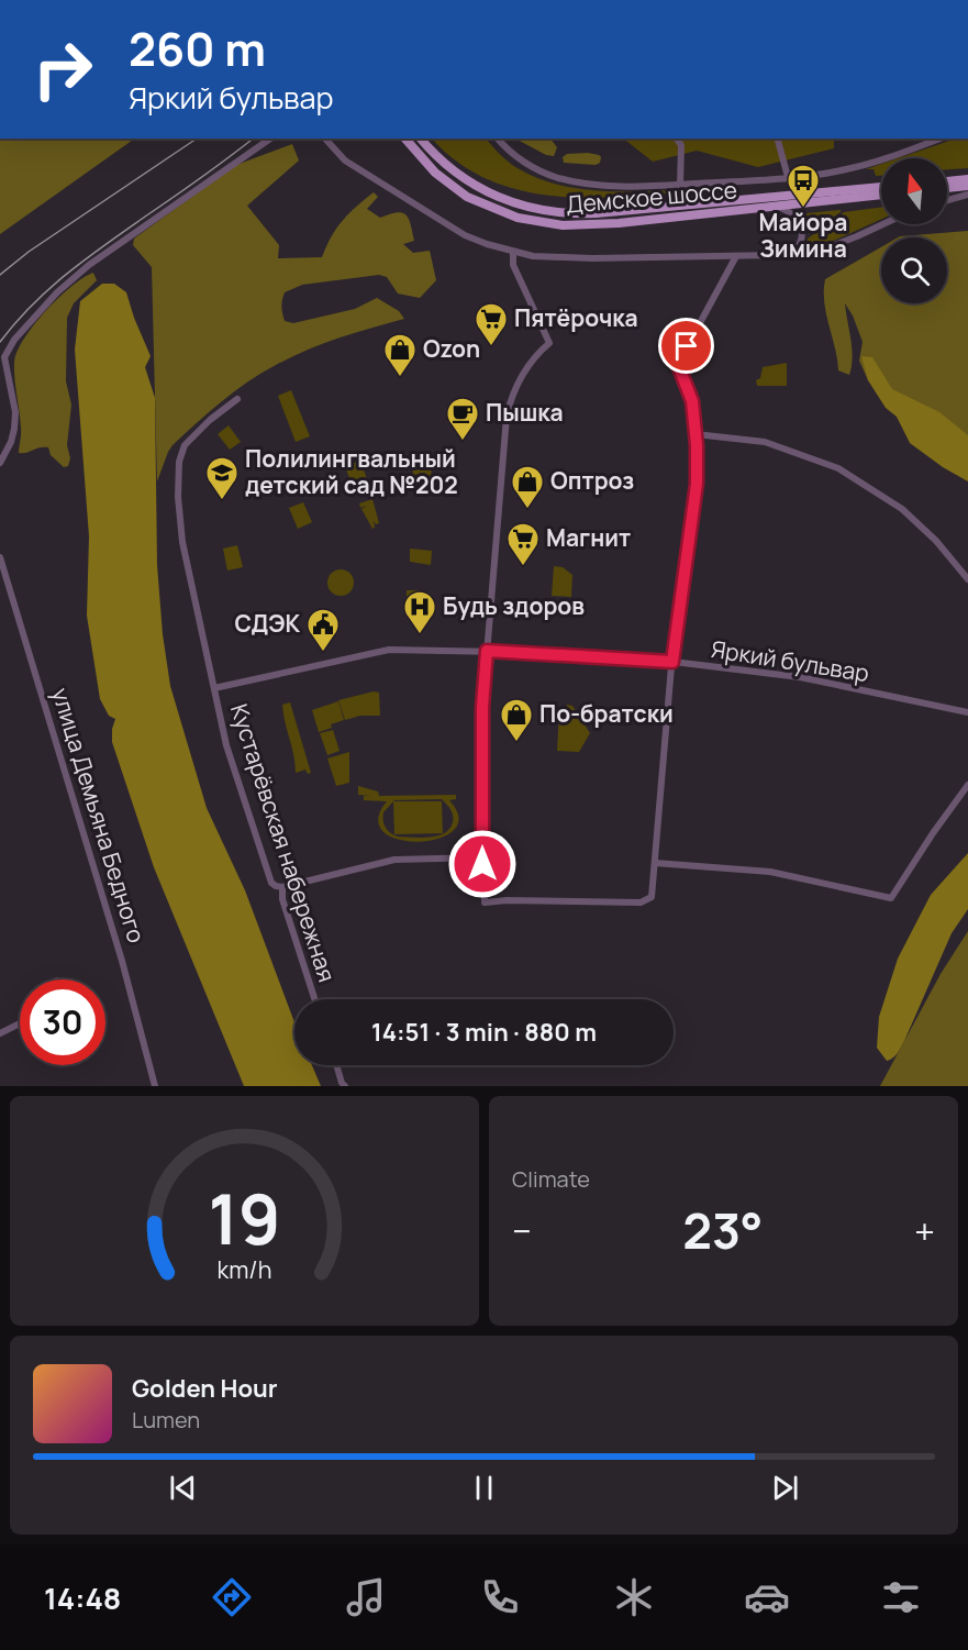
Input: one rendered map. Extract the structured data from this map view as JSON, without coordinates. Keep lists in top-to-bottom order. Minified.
{"streets":{"main road":["Демское шоссе"],"street":["Яркий бульвар","улица Демьяна Бедного","Кустарёвская набережная"]},"crossings":[["Яркий бульвар","Кустарёвская набережная"]],"places":{"bus stop":["Майора Зимина"],"supermarket":["Пятёрочка","Магнит"],"shop":["Ozon","Оптроз","По-братски"],"cafe":["Пышка"],"school or university":["Полилингвальный детский сад №202"],"hospital":["Будь здоров"],"public building":["СДЭК"]},"north":"top","page":{"turn":["260 m","Яркий бульвар"],"limit":"30","trip":"14:51 · 3 min · 880 m","tile":"Climate","heat":["−","23°","+"],"song":["Golden Hour","Lumen"],"tabs":"14:48","gauge":["19","km/h"]}}
